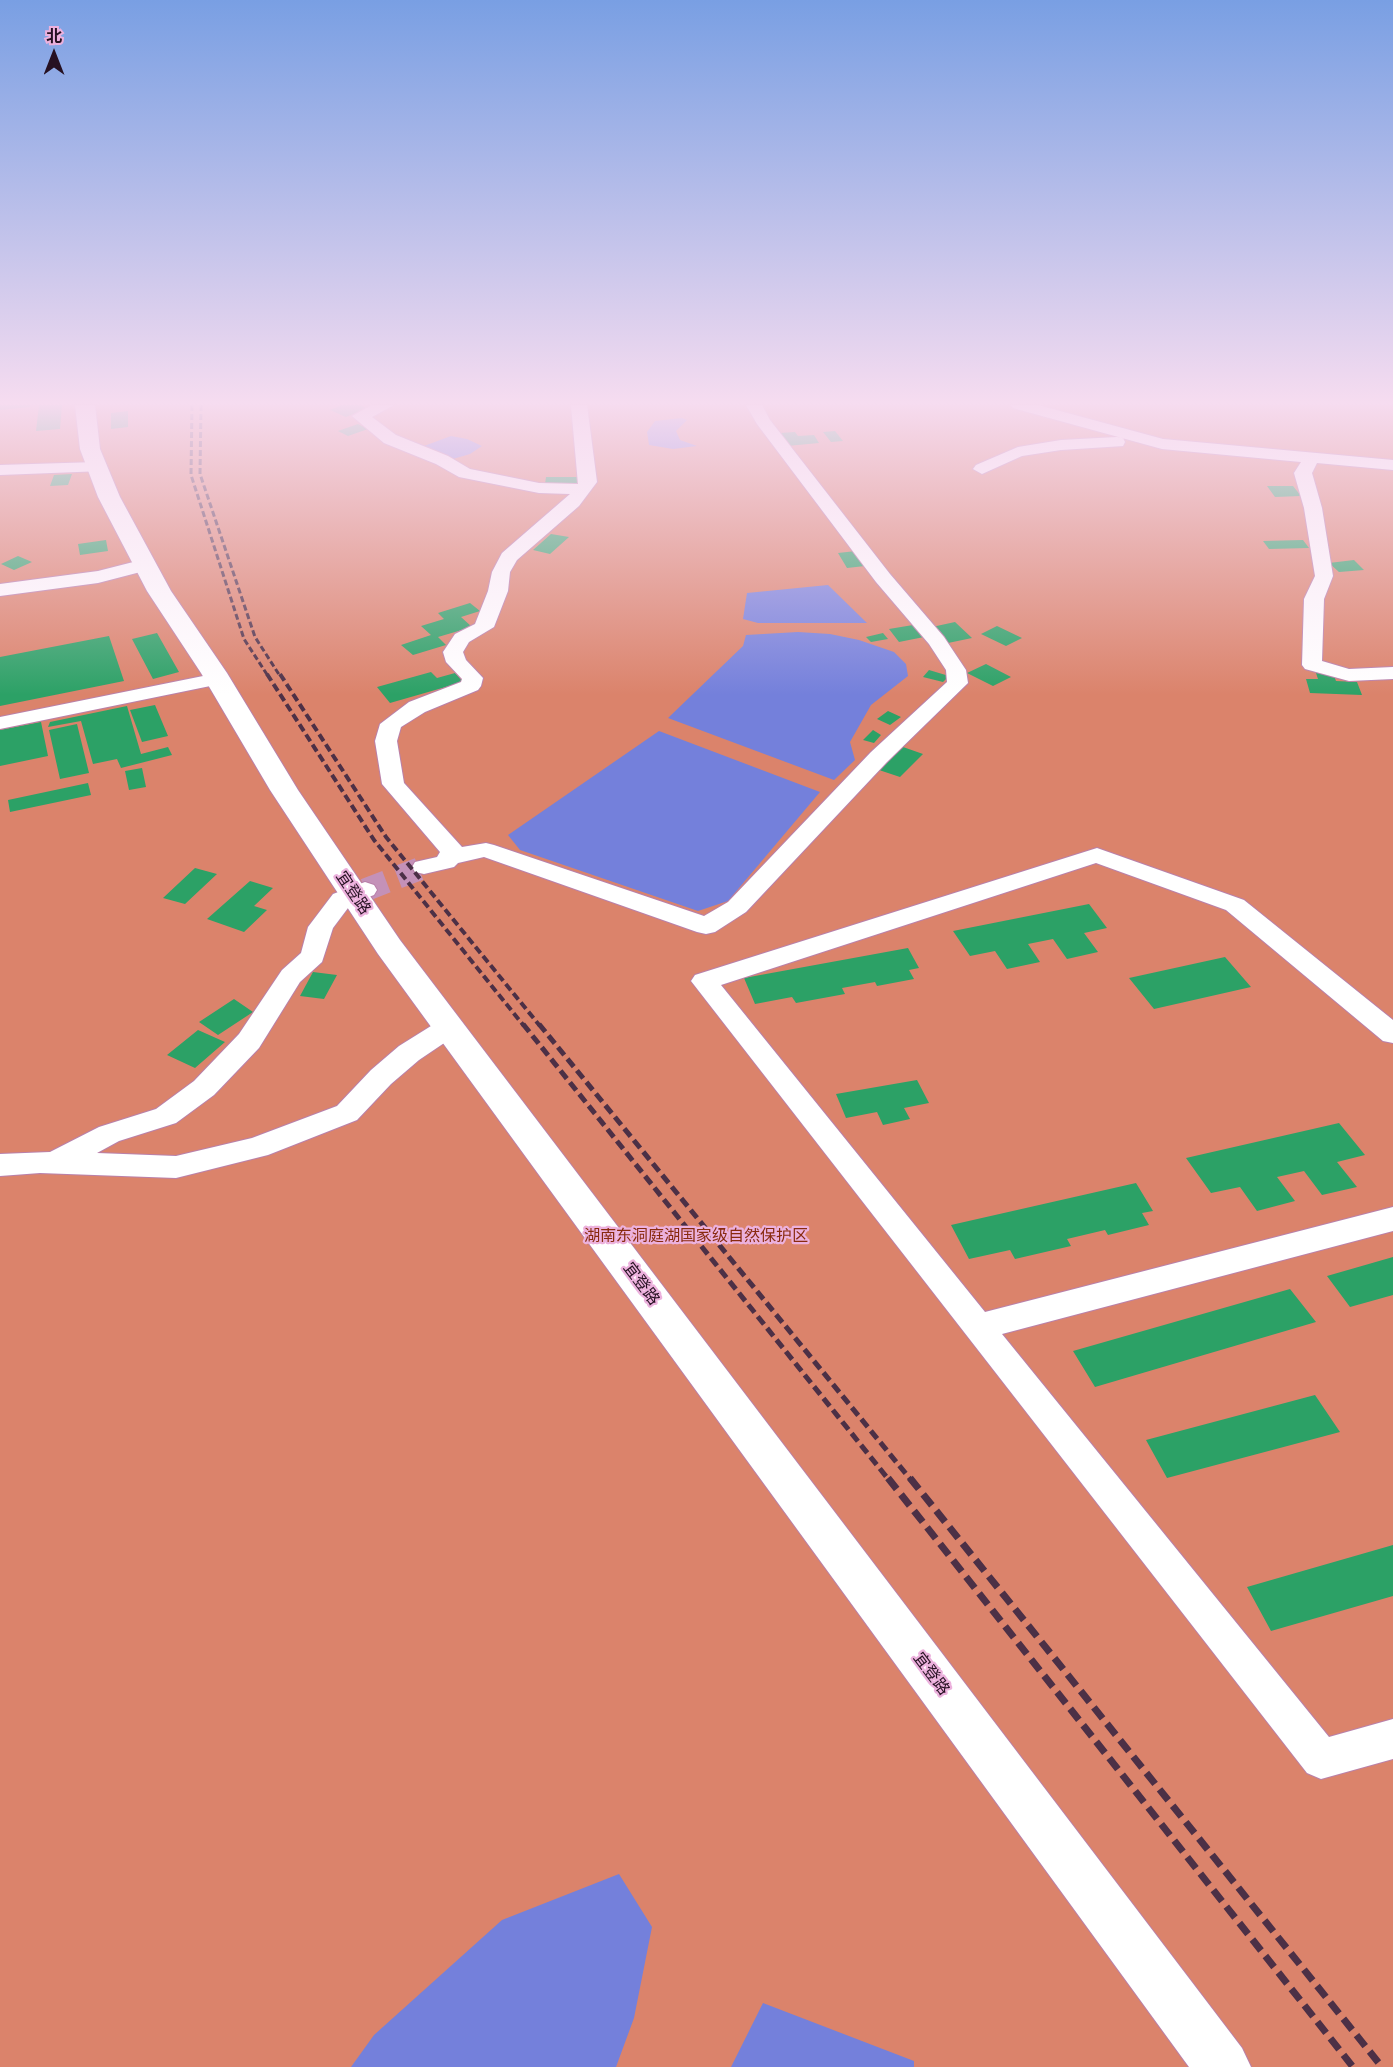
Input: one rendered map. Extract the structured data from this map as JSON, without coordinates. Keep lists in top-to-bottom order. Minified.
{"streets":{"street":["宜登路"]},"parks":["湖南东洞庭湖国家级自然保护区"],"north":"top"}
